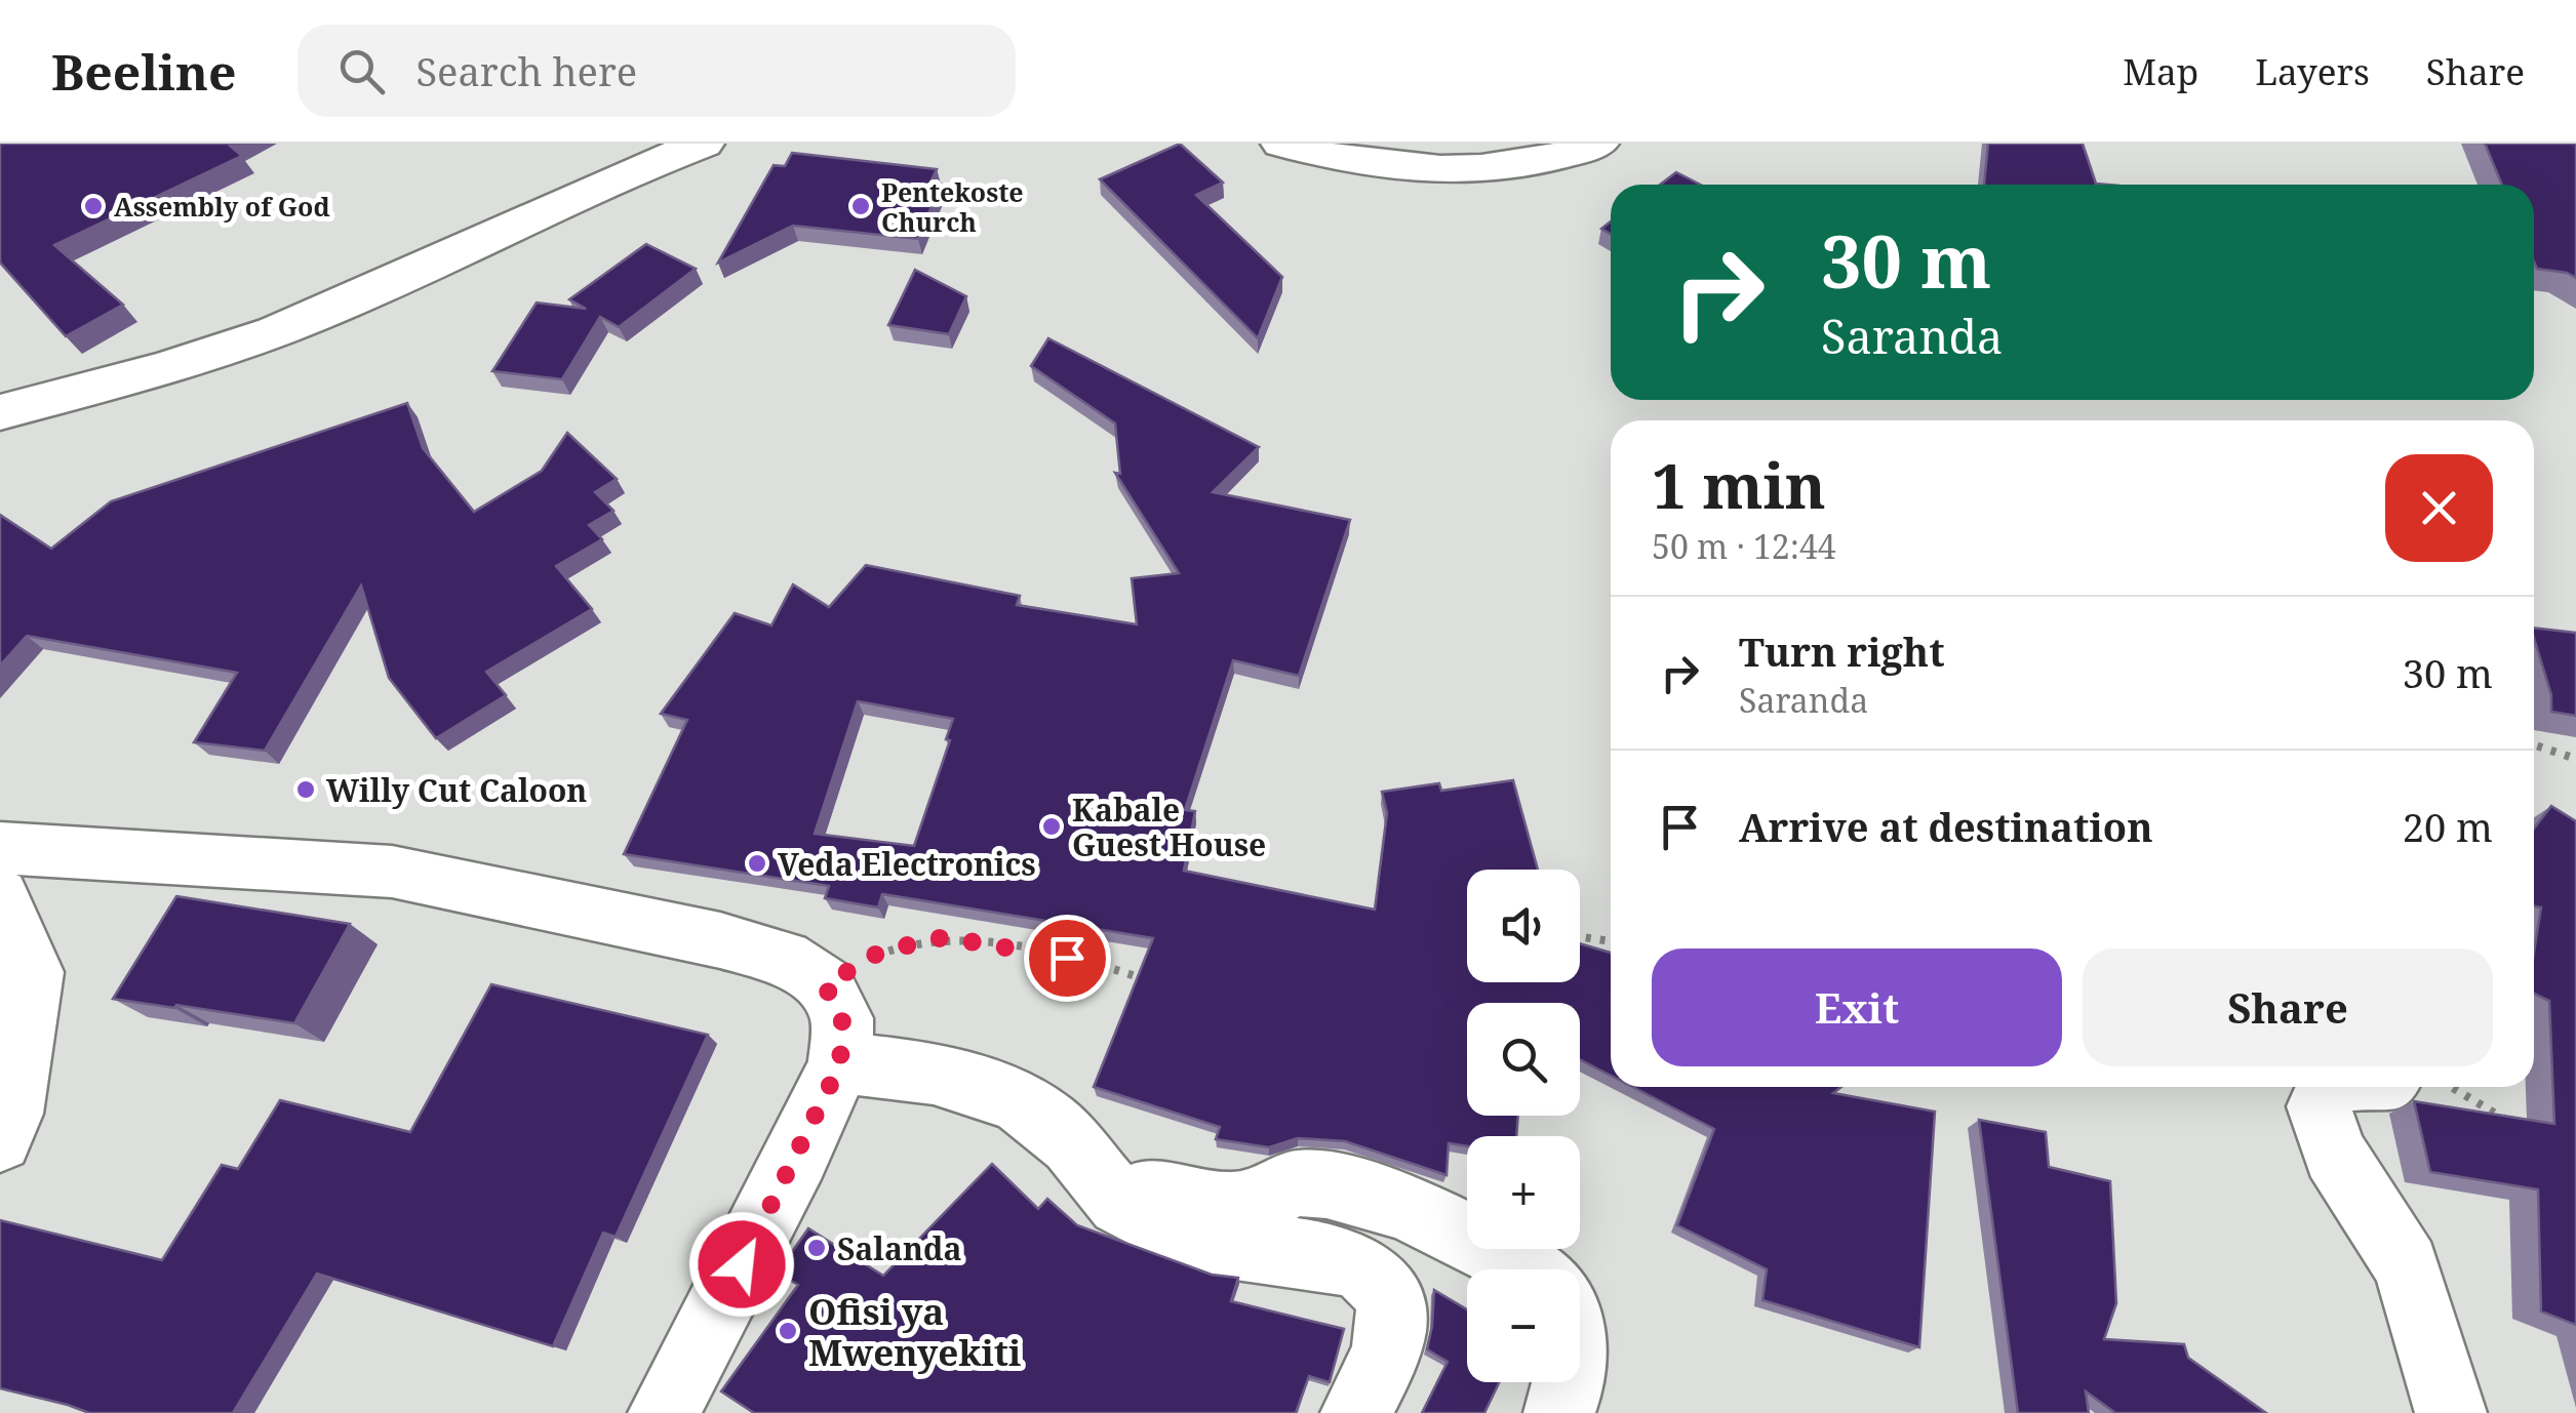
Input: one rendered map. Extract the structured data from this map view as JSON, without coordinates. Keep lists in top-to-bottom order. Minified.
{"places":["Assembly of God","Pentekoste Church","Willy Cut Caloon","Kabale Guest House","Veda Electronics","Salanda","Ofisi ya Mwenyekiti"],"page":{"header":"Beeline","search":"Search here","nav":["Map","Layers","Share"],"turn":["30 m","Saranda"],"heading":["1 min","50 m · 12:44"],"list":[{"name":"Turn right","note":"Saranda","value":"30 m"},{"name":"Arrive at destination","value":"20 m"}],"map_buttons":["+","−"],"buttons":["Exit","Share"]}}
